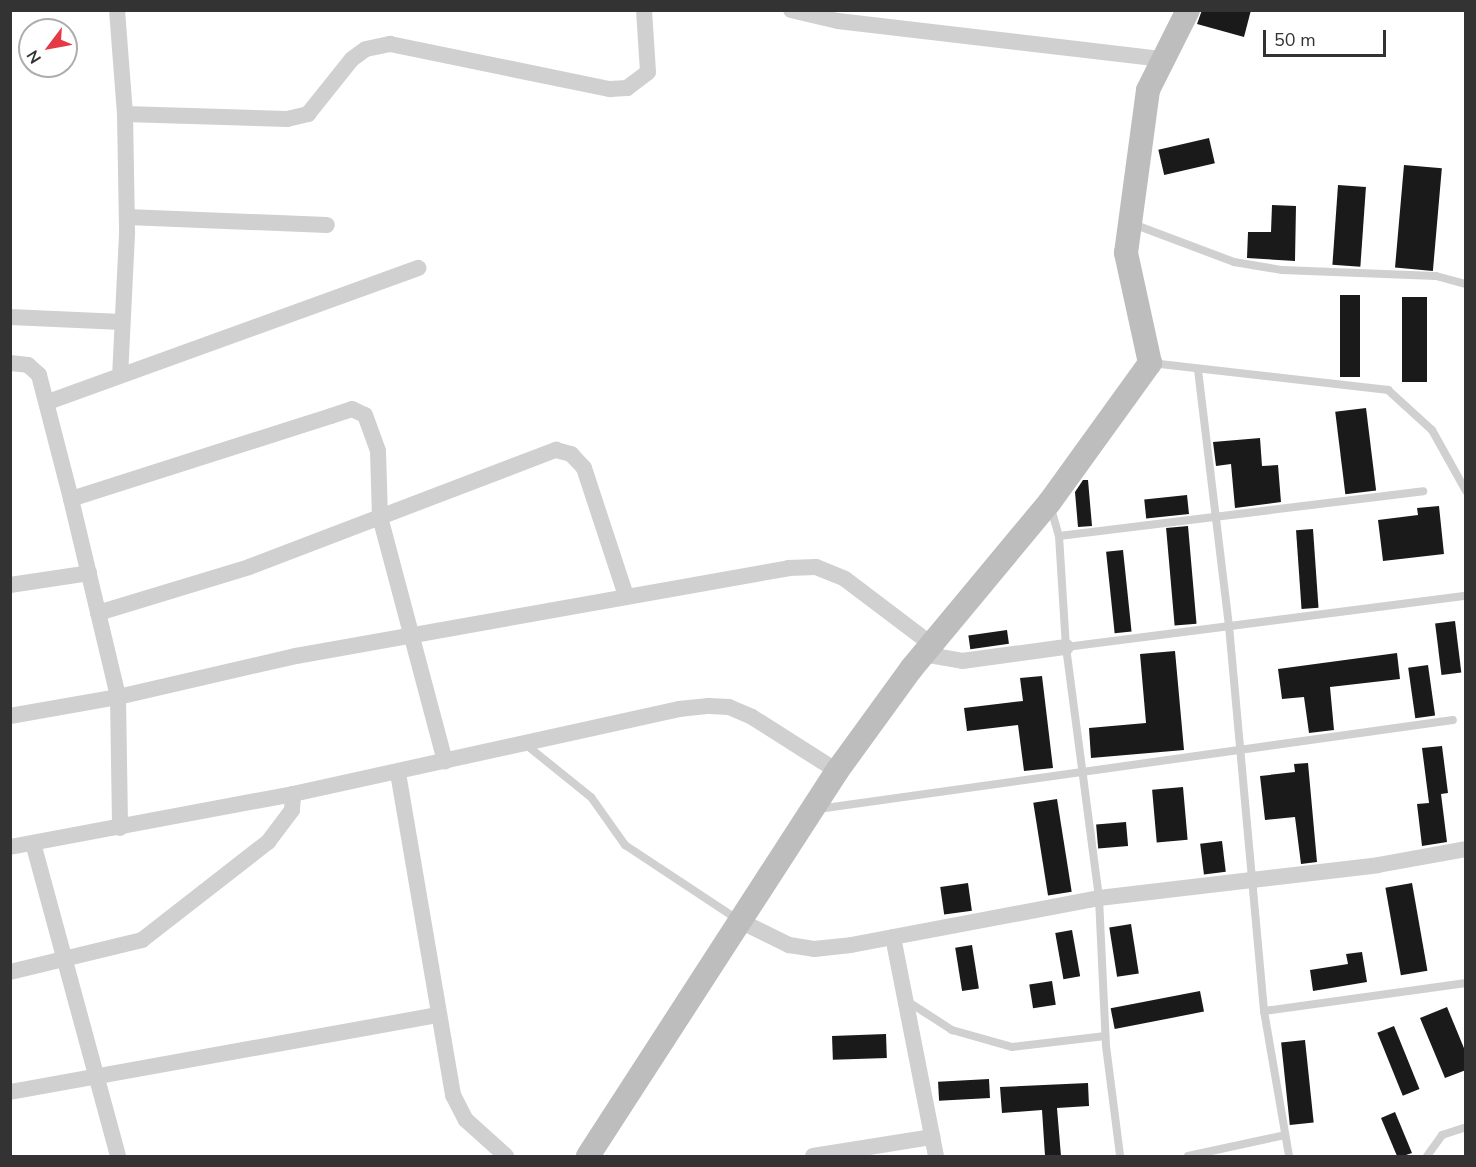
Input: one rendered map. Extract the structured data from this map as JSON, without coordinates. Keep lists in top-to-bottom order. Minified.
{"scale_bar":"50 m","north":"bottom left"}
